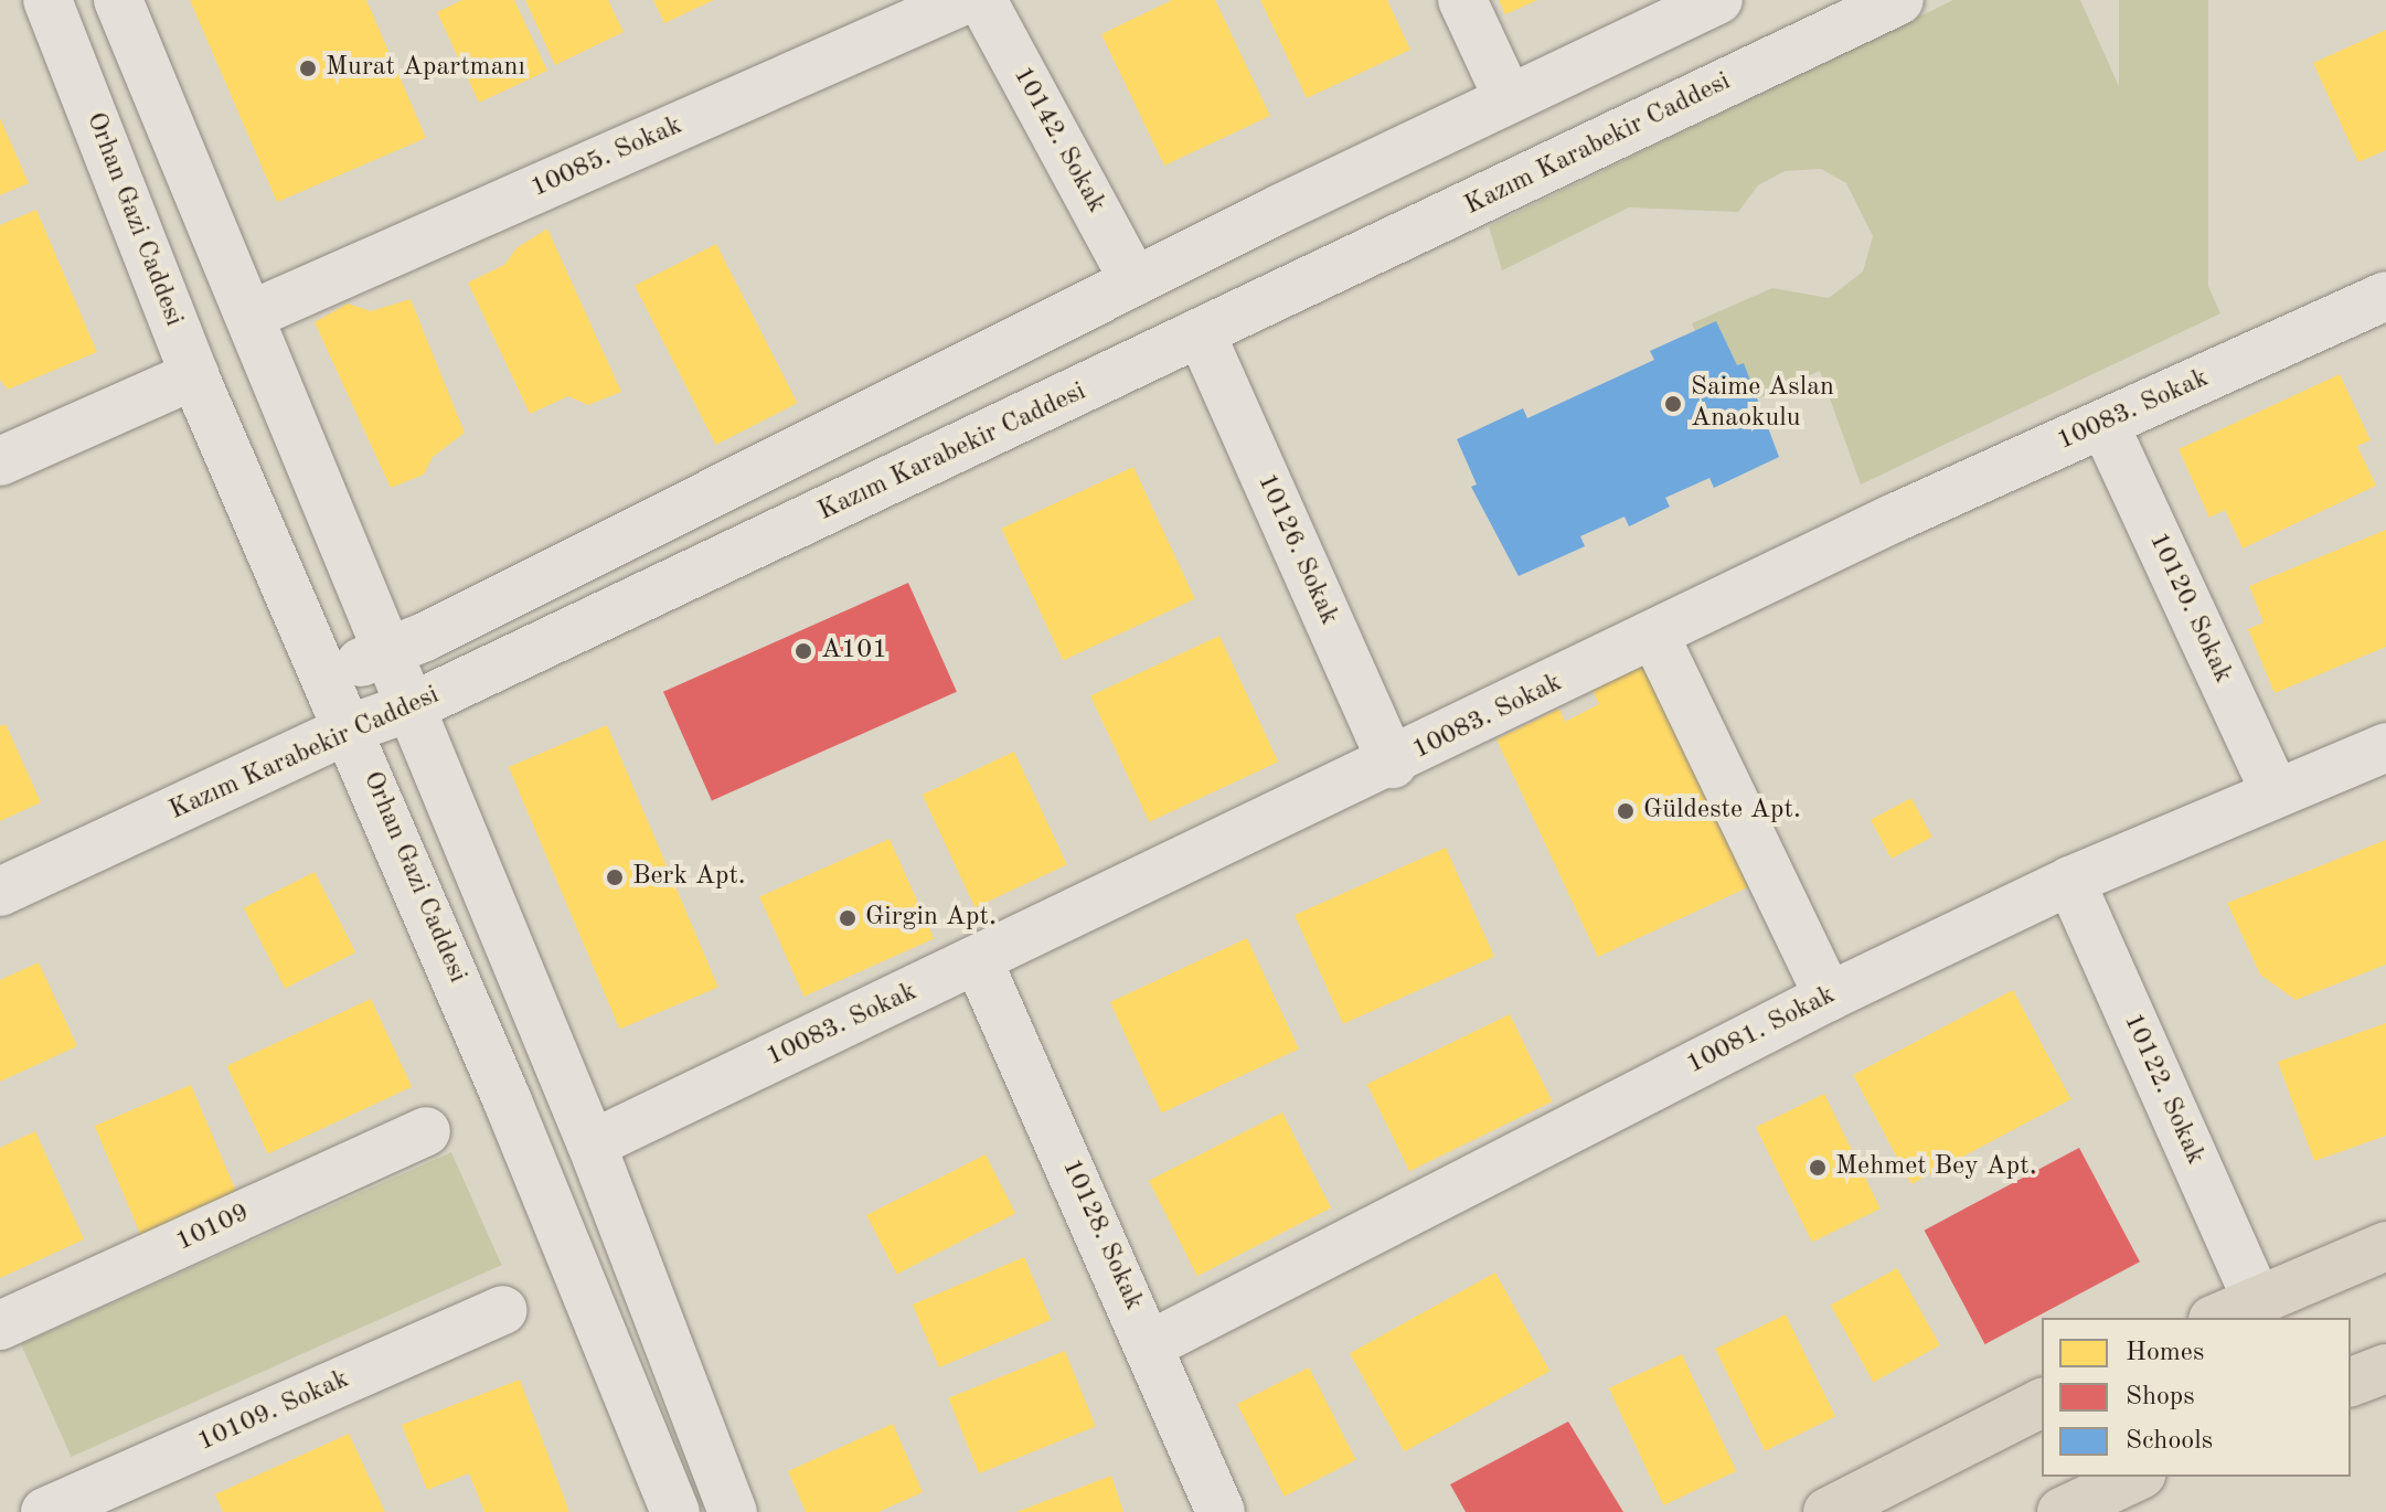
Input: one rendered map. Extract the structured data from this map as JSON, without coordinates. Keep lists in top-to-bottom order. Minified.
{"streets":{"street":["10142. Sokak","Kazım Karabekir Caddesi","10085. Sokak","Orhan Gazi Caddesi","10083. Sokak","10126. Sokak","10120. Sokak","10081. Sokak","10122. Sokak","10109","10128. Sokak","10109. Sokak"]},"crossings":[["Kazım Karabekir Caddesi","Orhan Gazi Caddesi"],["Kazım Karabekir Caddesi","10126. Sokak"],["10083. Sokak","10126. Sokak"],["10083. Sokak","10120. Sokak"],["10083. Sokak","10128. Sokak"],["10120. Sokak","10081. Sokak"],["10081. Sokak","10122. Sokak"],["10081. Sokak","10128. Sokak"]],"places":["Murat Apartmanı","Saime Aslan Anaokulu","A101","Güldeste Apt.","Berk Apt.","Girgin Apt.","Mehmet Bey Apt."],"legend":["Homes","Shops","Schools"]}
